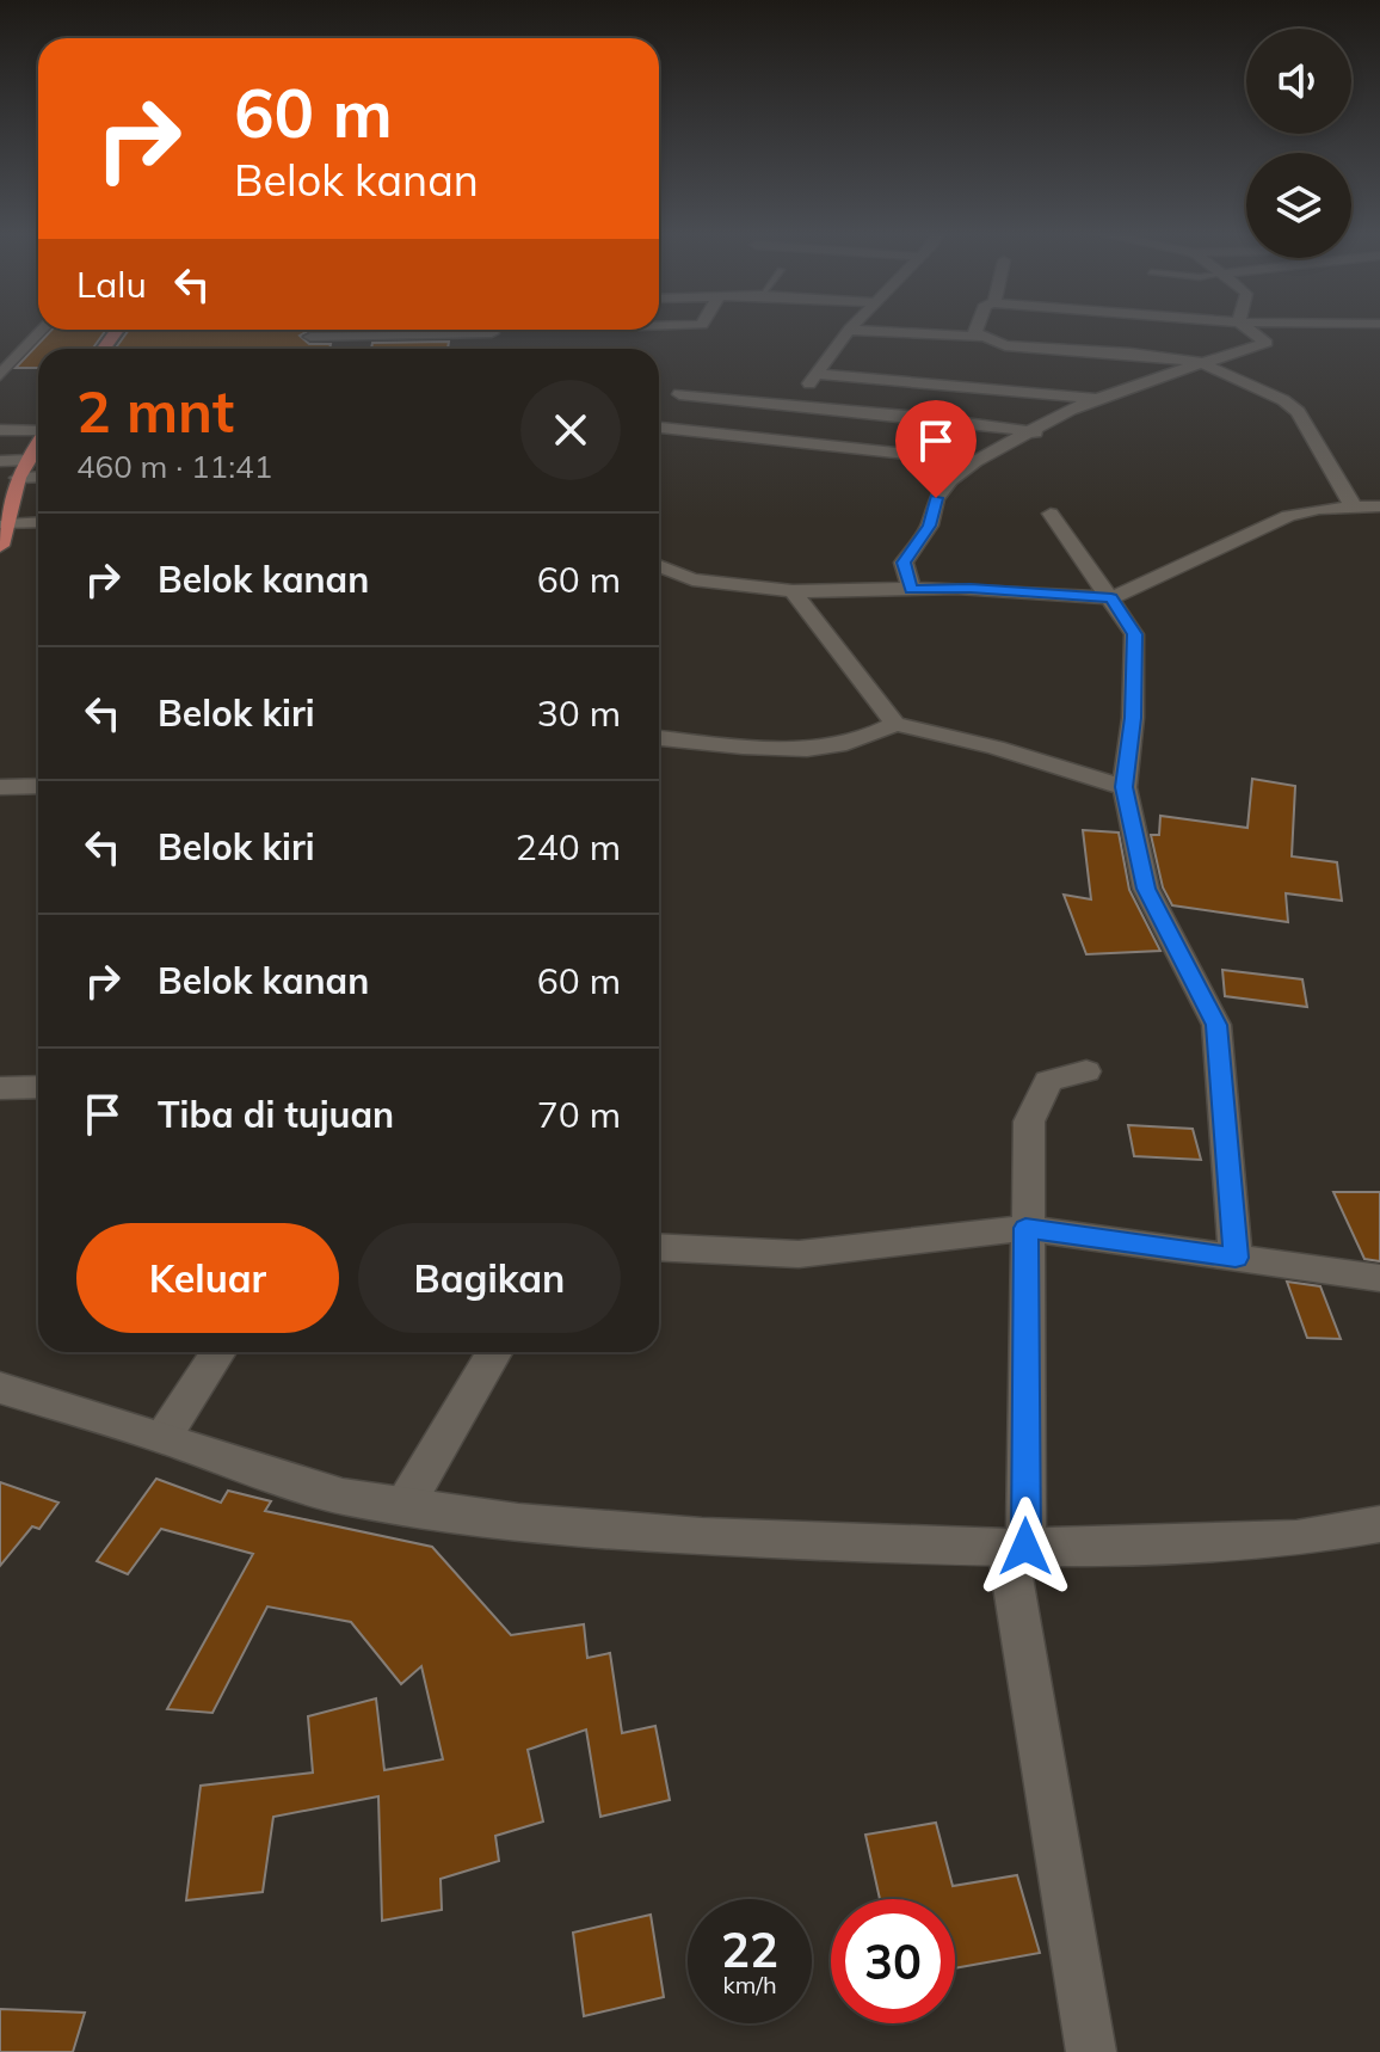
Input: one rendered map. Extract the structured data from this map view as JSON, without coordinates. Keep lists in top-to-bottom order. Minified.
{"page":{"turn":["60 m","Belok kanan"],"then":"Lalu","heading":["2 mnt","460 m · 11:41"],"list":[{"name":"Belok kanan","value":"60 m"},{"name":"Belok kiri","value":"30 m"},{"name":"Belok kiri","value":"240 m"},{"name":"Belok kanan","value":"60 m"},{"name":"Tiba di tujuan","value":"70 m"}],"buttons":["Keluar","Bagikan"],"speed":"22 km/h","limit":"30"}}
